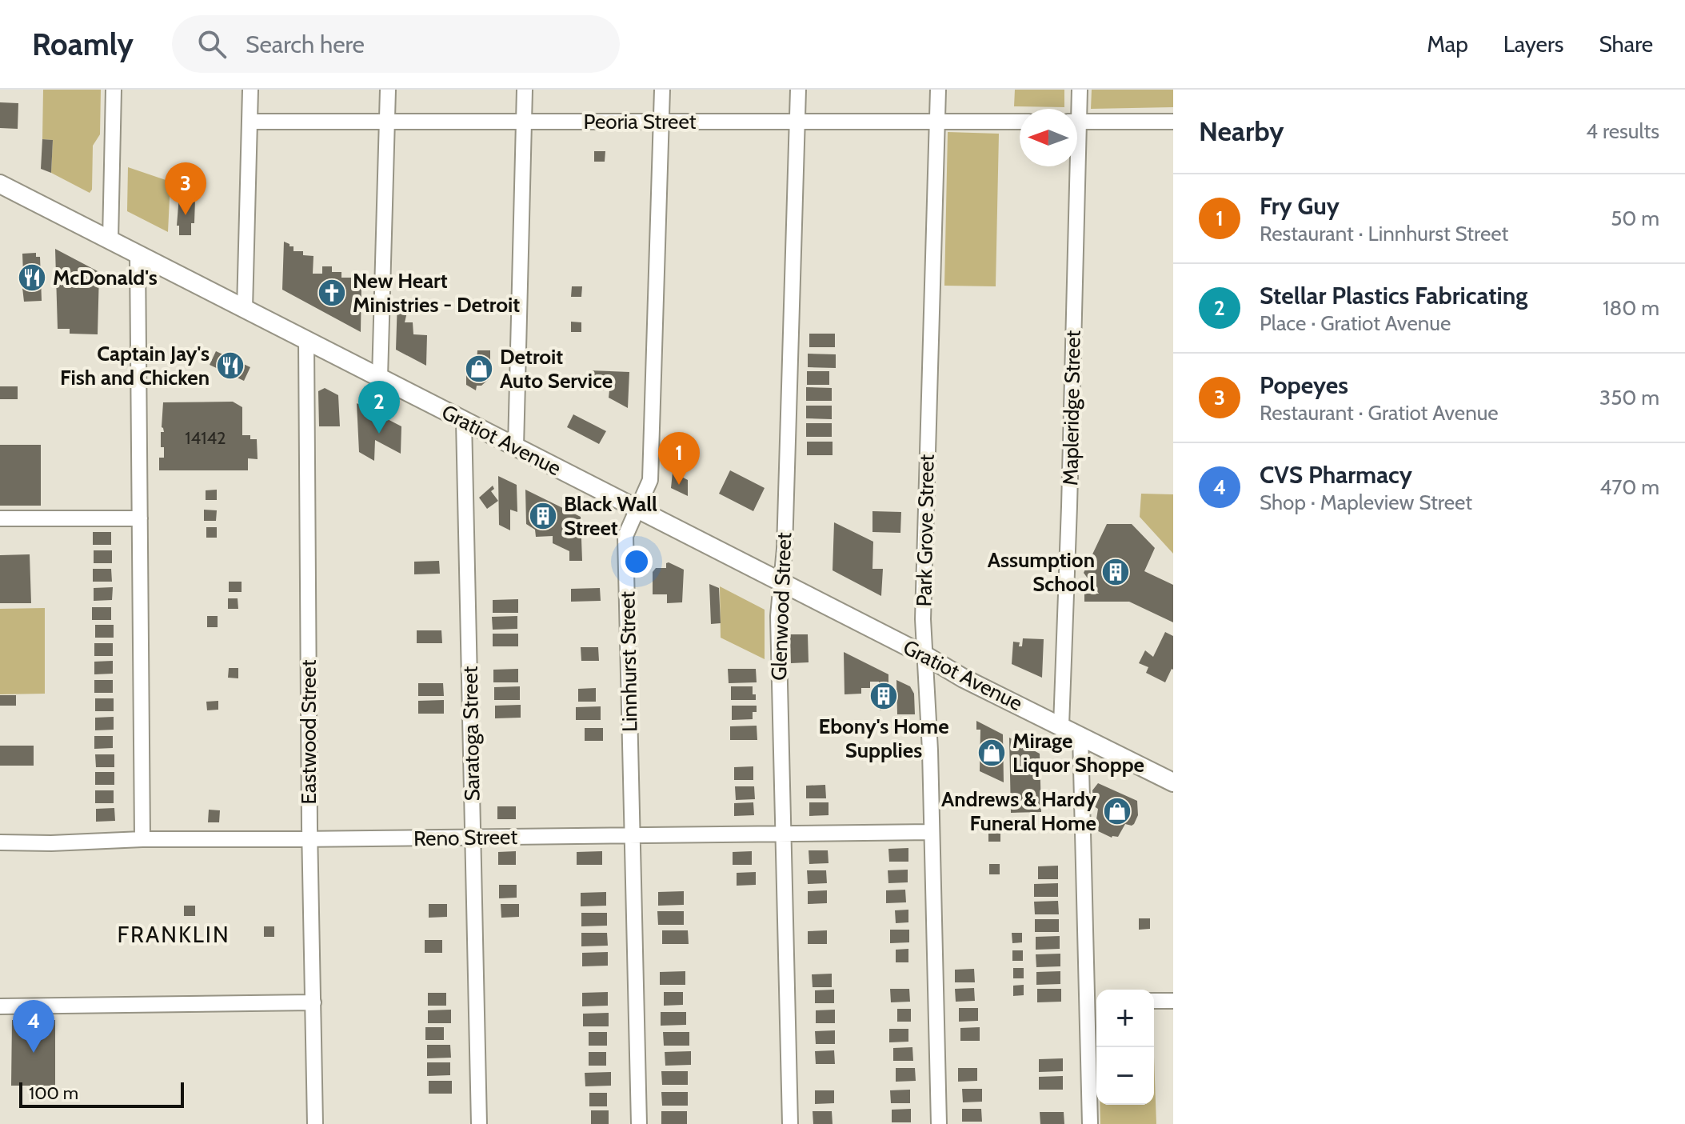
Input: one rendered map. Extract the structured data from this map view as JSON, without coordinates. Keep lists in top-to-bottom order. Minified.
{"streets":{"main road":["Gratiot Avenue"],"street":["Peoria Street","Mapleridge Street","Park Grove Street","Glenwood Street","Linnhurst Street","Eastwood Street","Saratoga Street","Reno Street"]},"crossings":[["Peoria Street","Park Grove Street"],["Peoria Street","Glenwood Street"],["Peoria Street","Linnhurst Street"],["Mapleridge Street","Gratiot Avenue"],["Gratiot Avenue","Park Grove Street"],["Gratiot Avenue","Glenwood Street"],["Gratiot Avenue","Linnhurst Street"],["Gratiot Avenue","Eastwood Street"],["Gratiot Avenue","Saratoga Street"],["Park Grove Street","Reno Street"],["Glenwood Street","Reno Street"],["Linnhurst Street","Reno Street"],["Eastwood Street","Reno Street"],["Saratoga Street","Reno Street"]],"districts":["FRANKLIN"],"places":{"restaurant":["McDonald's","Captain Jay's Fish and Chicken"],"church":["New Heart Ministries - Detroit"],"shop":["Detroit Auto Service","Mirage Liquor Shoppe","Andrews & Hardy Funeral Home"],"building":["Black Wall Street","Assumption School","Ebony's Home Supplies"]},"house_numbers":["14142"],"scale_bar":"100 m","north":"left","page":{"header":"Roamly","search":"Search here","nav":["Map","Layers","Share"],"heading":["Nearby","4 results"],"pins":["3","2","1","4"],"list":[{"mark":"1","name":"Fry Guy","note":"Restaurant · Linnhurst Street","value":"50 m"},{"mark":"2","name":"Stellar Plastics Fabricating","note":"Place · Gratiot Avenue","value":"180 m"},{"mark":"3","name":"Popeyes","note":"Restaurant · Gratiot Avenue","value":"350 m"},{"mark":"4","name":"CVS Pharmacy","note":"Shop · Mapleview Street","value":"470 m"}],"map_buttons":["+","−"],"scale":"100 m"}}
